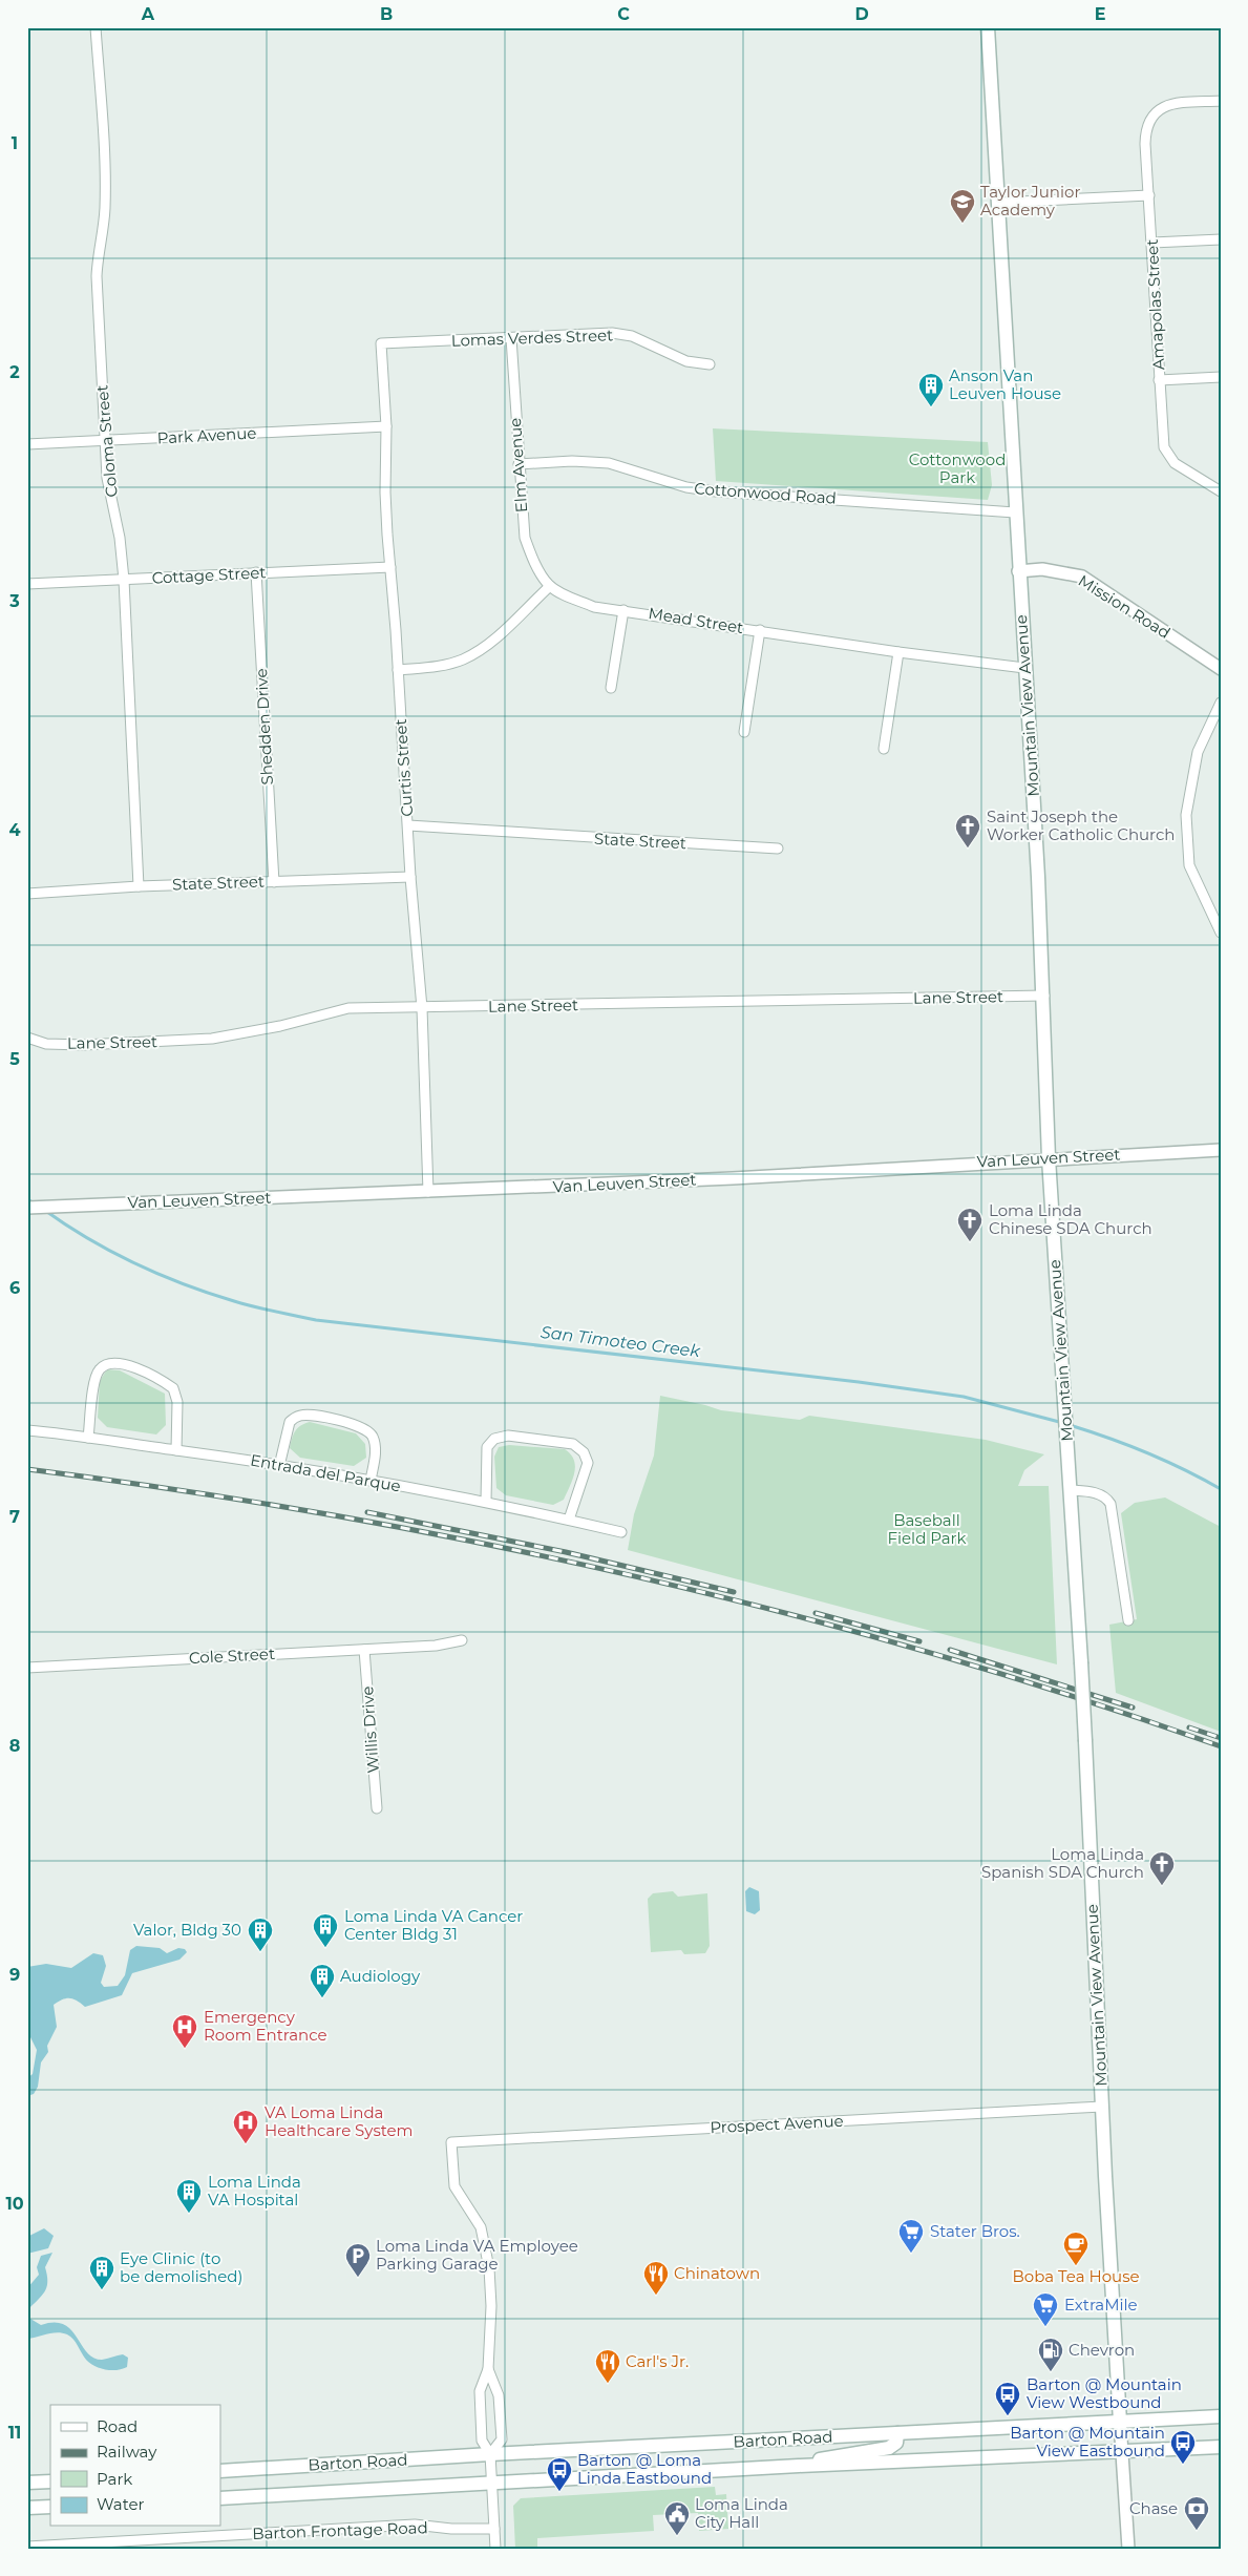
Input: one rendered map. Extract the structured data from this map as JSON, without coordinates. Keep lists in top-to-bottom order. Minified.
{"streets":{"main road":["Mountain View Avenue","Barton Road"],"street":["Amapolas Street","Lomas Verdes Street","Park Avenue","Coloma Street","Elm Avenue","Cottonwood Road","Cottage Street","Mission Road","Mead Street","Shedden Drive","Curtis Street","State Street","Lane Street","Van Leuven Street","Entrada del Parque","Cole Street","Willis Drive","Prospect Avenue","Barton Frontage Road"]},"crossings":[["Lomas Verdes Street","Elm Avenue"],["Lomas Verdes Street","Curtis Street"],["Park Avenue","Coloma Street"],["Park Avenue","Curtis Street"],["Coloma Street","Cottage Street"],["Coloma Street","State Street"],["Elm Avenue","Cottonwood Road"],["Elm Avenue","Mead Street"],["Cottonwood Road","Mountain View Avenue"],["Cottage Street","Shedden Drive"],["Cottage Street","Curtis Street"],["Mission Road","Mountain View Avenue"],["Mead Street","Mountain View Avenue"],["Mountain View Avenue","Lane Street"],["Mountain View Avenue","Van Leuven Street"],["Mountain View Avenue","Prospect Avenue"],["Mountain View Avenue","Barton Road"],["Shedden Drive","State Street"],["Curtis Street","State Street"],["Curtis Street","Lane Street"],["Curtis Street","Van Leuven Street"],["Cole Street","Willis Drive"]],"water":["San Timoteo Creek"],"parks":["Cottonwood Park","Baseball Field Park"],"places":{"school or university":["Taylor Junior Academy"],"building":["Anson Van Leuven House","Loma Linda VA Cancer Center Bldg 31","Valor, Bldg 30","Audiology","Loma Linda VA Hospital","Eye Clinic (to be demolished)"],"church":["Saint Joseph the Worker Catholic Church","Loma Linda Chinese SDA Church","Loma Linda Spanish SDA Church"],"hospital":["Emergency Room Entrance","VA Loma Linda Healthcare System"],"supermarket":["Stater Bros.","ExtraMile"],"cafe":["Boba Tea House"],"parking":["Loma Linda VA Employee Parking Garage"],"restaurant":["Chinatown","Carl's Jr."],"fuel station":["Chevron"],"bus stop":["Barton @ Mountain View Westbound","Barton @ Mountain View Eastbound","Barton @ Loma Linda Eastbound"],"bank":["Chase"],"public building":["Loma Linda City Hall"]},"legend":["Road","Railway","Park","Water"],"grid":{"columns":["A","B","C","D","E"],"rows":["1","2","3","4","5","6","7","8","9","10","11"]}}
